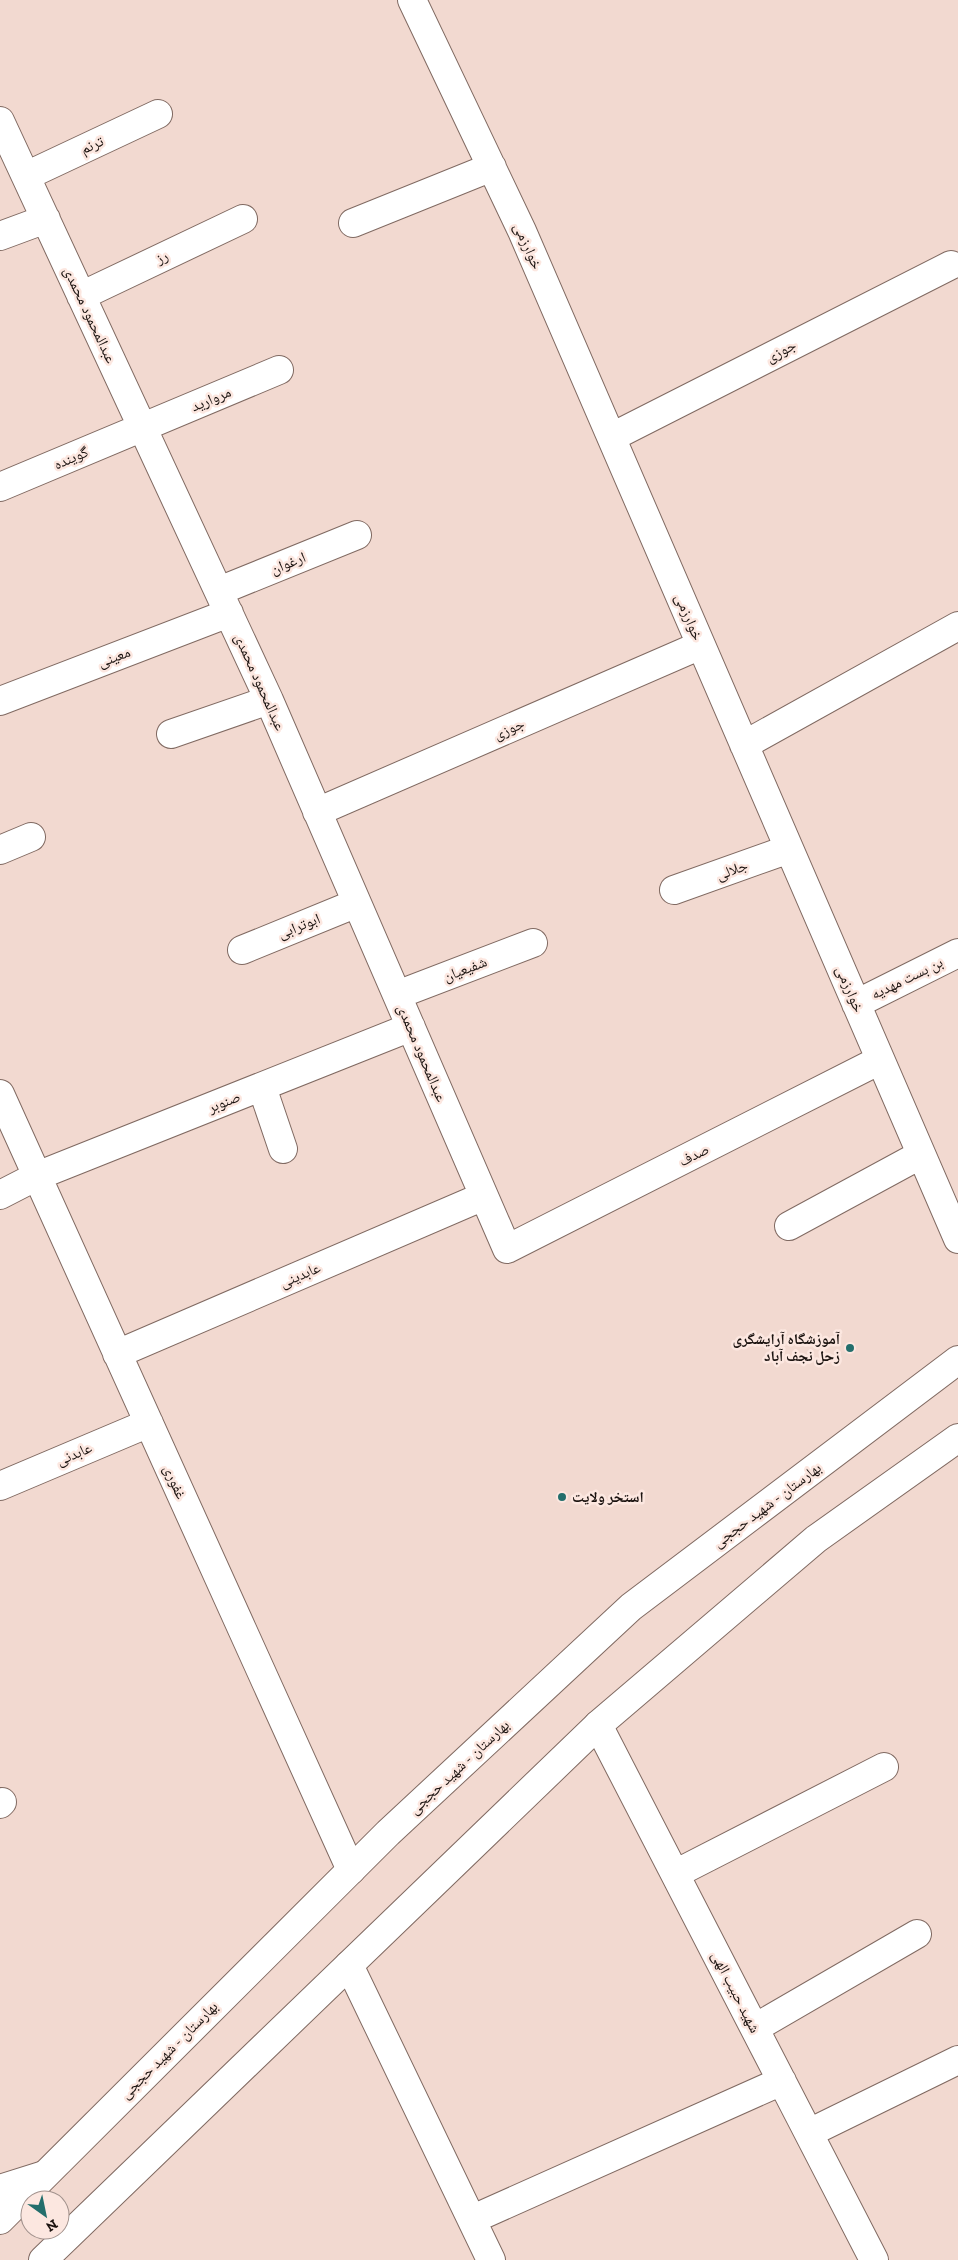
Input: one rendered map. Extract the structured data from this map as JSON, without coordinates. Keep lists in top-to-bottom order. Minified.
{"streets":{"street":["ترنم","خوارزمی","رز","عبدالمحمود محمدی","جوزی","مروارید","گوینده","ارغوان","معینی","جلالی","ابوترابی","شفیعیان","بن بست مهدیه","صنوبر","صدف","عابدینی","عابدنی","غفوری","بهارستان - شهید حججی","شهید حبیب الهی"]},"crossings":[["ترنم","عبدالمحمود محمدی"],["خوارزمی","جوزی"],["خوارزمی","جلالی"],["خوارزمی","بن بست مهدیه"],["خوارزمی","صدف"],["رز","عبدالمحمود محمدی"],["عبدالمحمود محمدی","جوزی"],["عبدالمحمود محمدی","مروارید"],["عبدالمحمود محمدی","گوینده"],["عبدالمحمود محمدی","ارغوان"],["عبدالمحمود محمدی","معینی"],["عبدالمحمود محمدی","ابوترابی"],["عبدالمحمود محمدی","شفیعیان"],["عبدالمحمود محمدی","صنوبر"],["عبدالمحمود محمدی","صدف"],["عبدالمحمود محمدی","عابدینی"],["مروارید","گوینده"],["ارغوان","معینی"],["صنوبر","غفوری"],["عابدینی","غفوری"],["عابدنی","غفوری"],["غفوری","بهارستان - شهید حججی"]],"places":["آموزشگاه آرایشگری زحل نجف آباد","استخر ولایت"],"north":"bottom right"}
